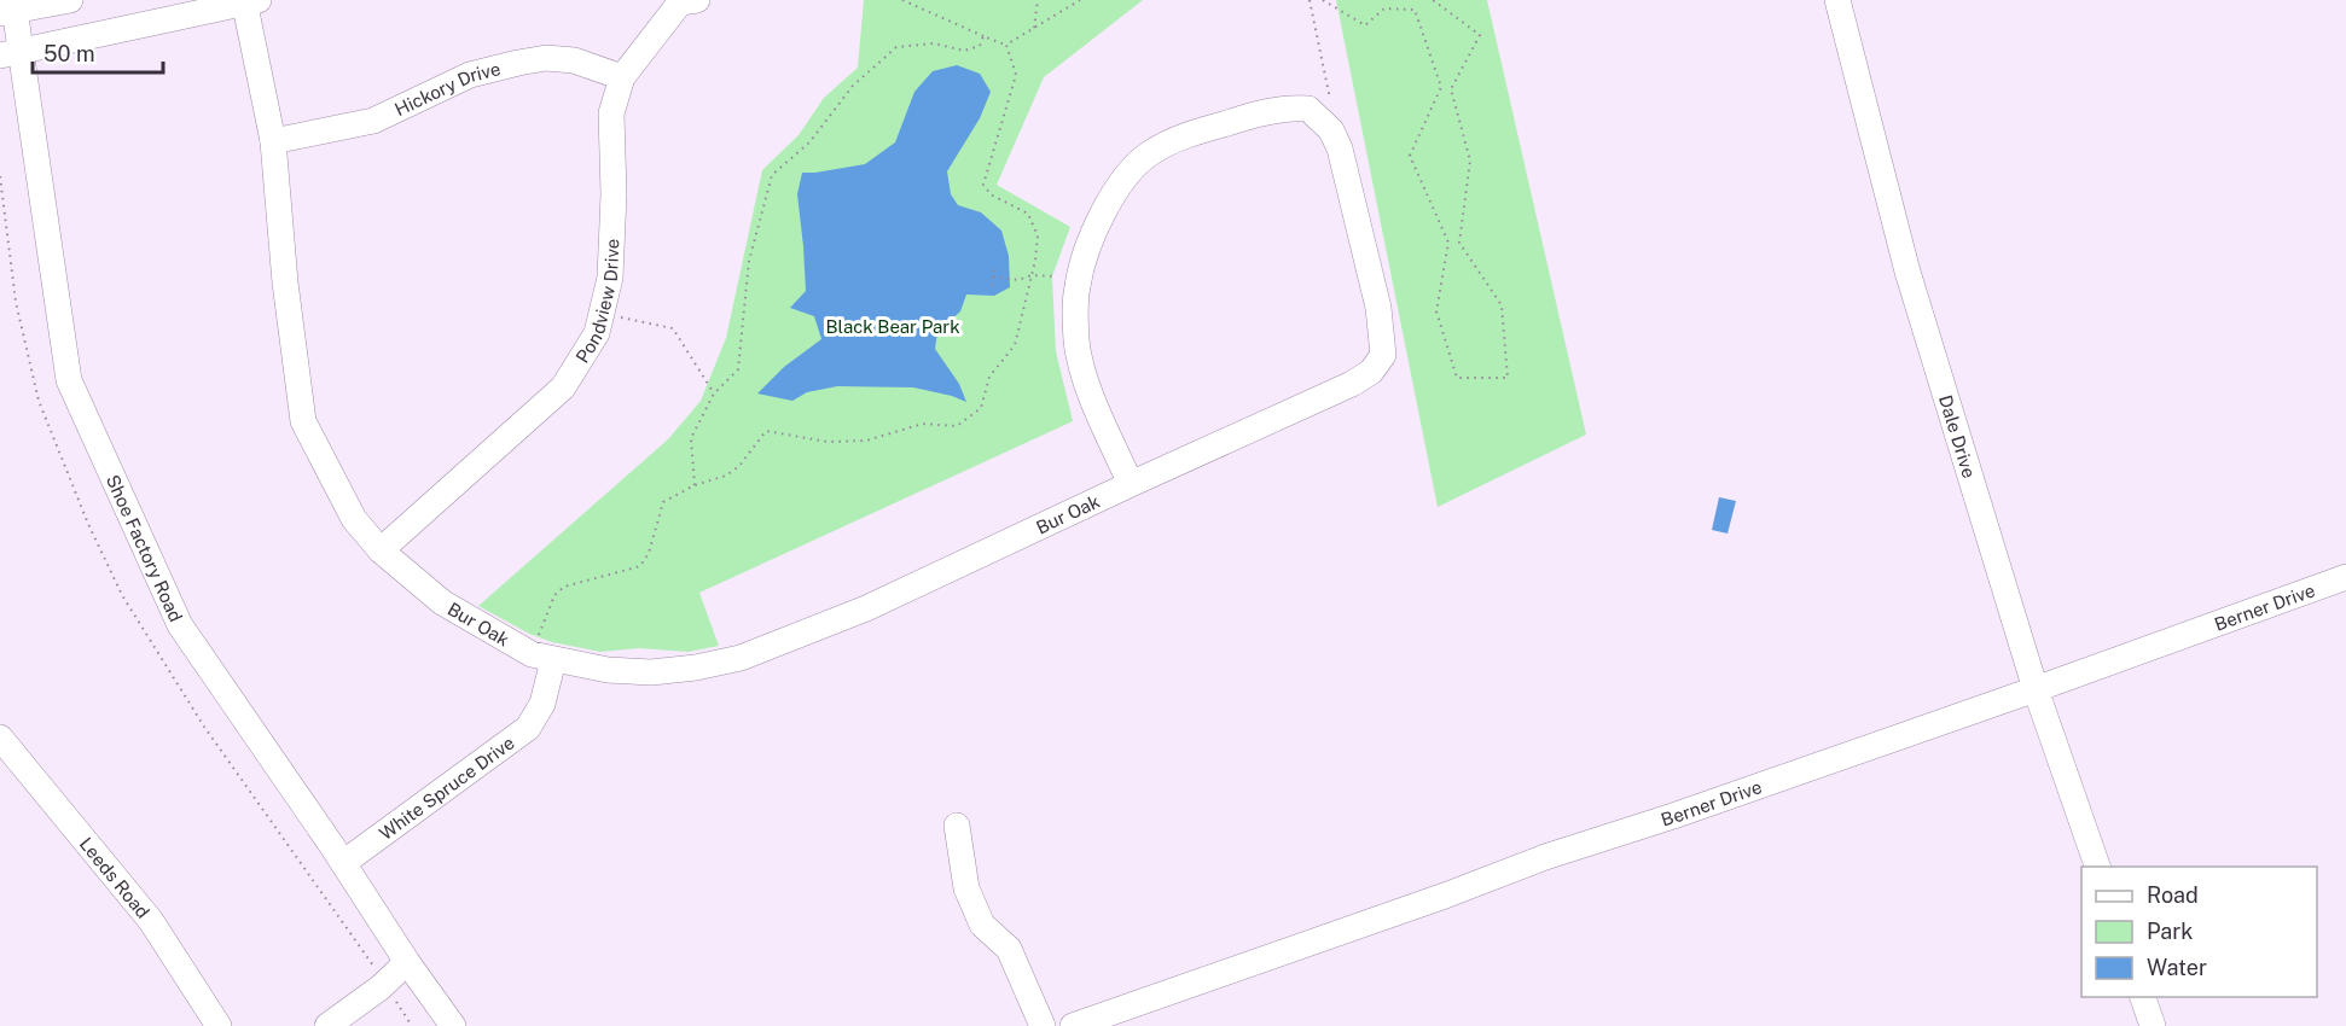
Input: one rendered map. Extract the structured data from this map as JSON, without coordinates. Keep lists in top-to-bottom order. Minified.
{"streets":{"street":["Hickory Drive","Pondview Drive","Dale Drive","Bur Oak","Shoe Factory Road","Berner Drive","White Spruce Drive","Leeds Road"]},"crossings":[["Hickory Drive","Pondview Drive"],["Hickory Drive","Bur Oak"],["Pondview Drive","Bur Oak"],["Dale Drive","Berner Drive"],["Bur Oak","White Spruce Drive"],["Shoe Factory Road","White Spruce Drive"]],"parks":["Black Bear Park"],"legend":["Road","Park","Water"],"scale_bar":"50 m"}
